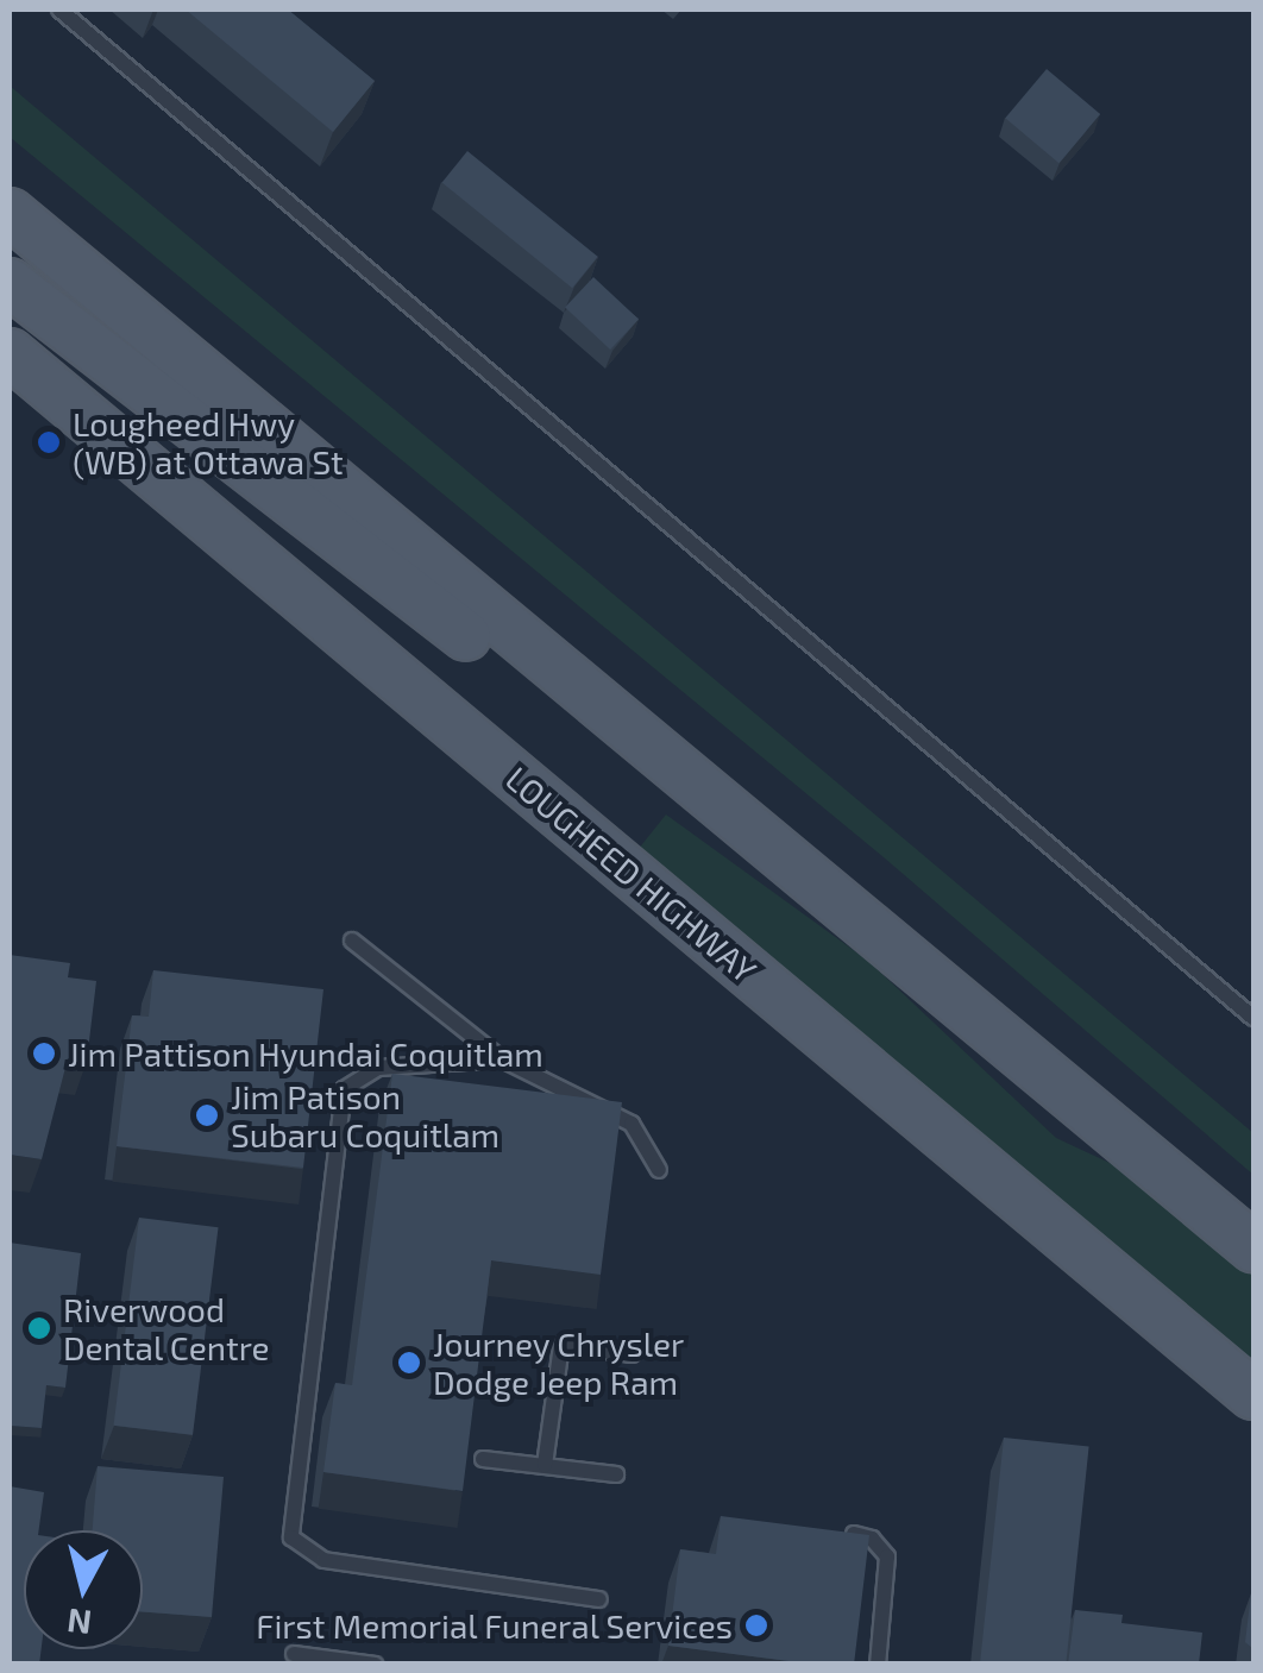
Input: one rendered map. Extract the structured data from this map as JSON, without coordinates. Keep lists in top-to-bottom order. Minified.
{"streets":{"main road":["LOUGHEED HIGHWAY"]},"places":["Lougheed Hwy (WB) at Ottawa St","Jim Pattison Hyundai Coquitlam","Jim Patison Subaru Coquitlam","Riverwood Dental Centre","Journey Chrysler Dodge Jeep Ram","First Memorial Funeral Services"],"north":"bottom"}
